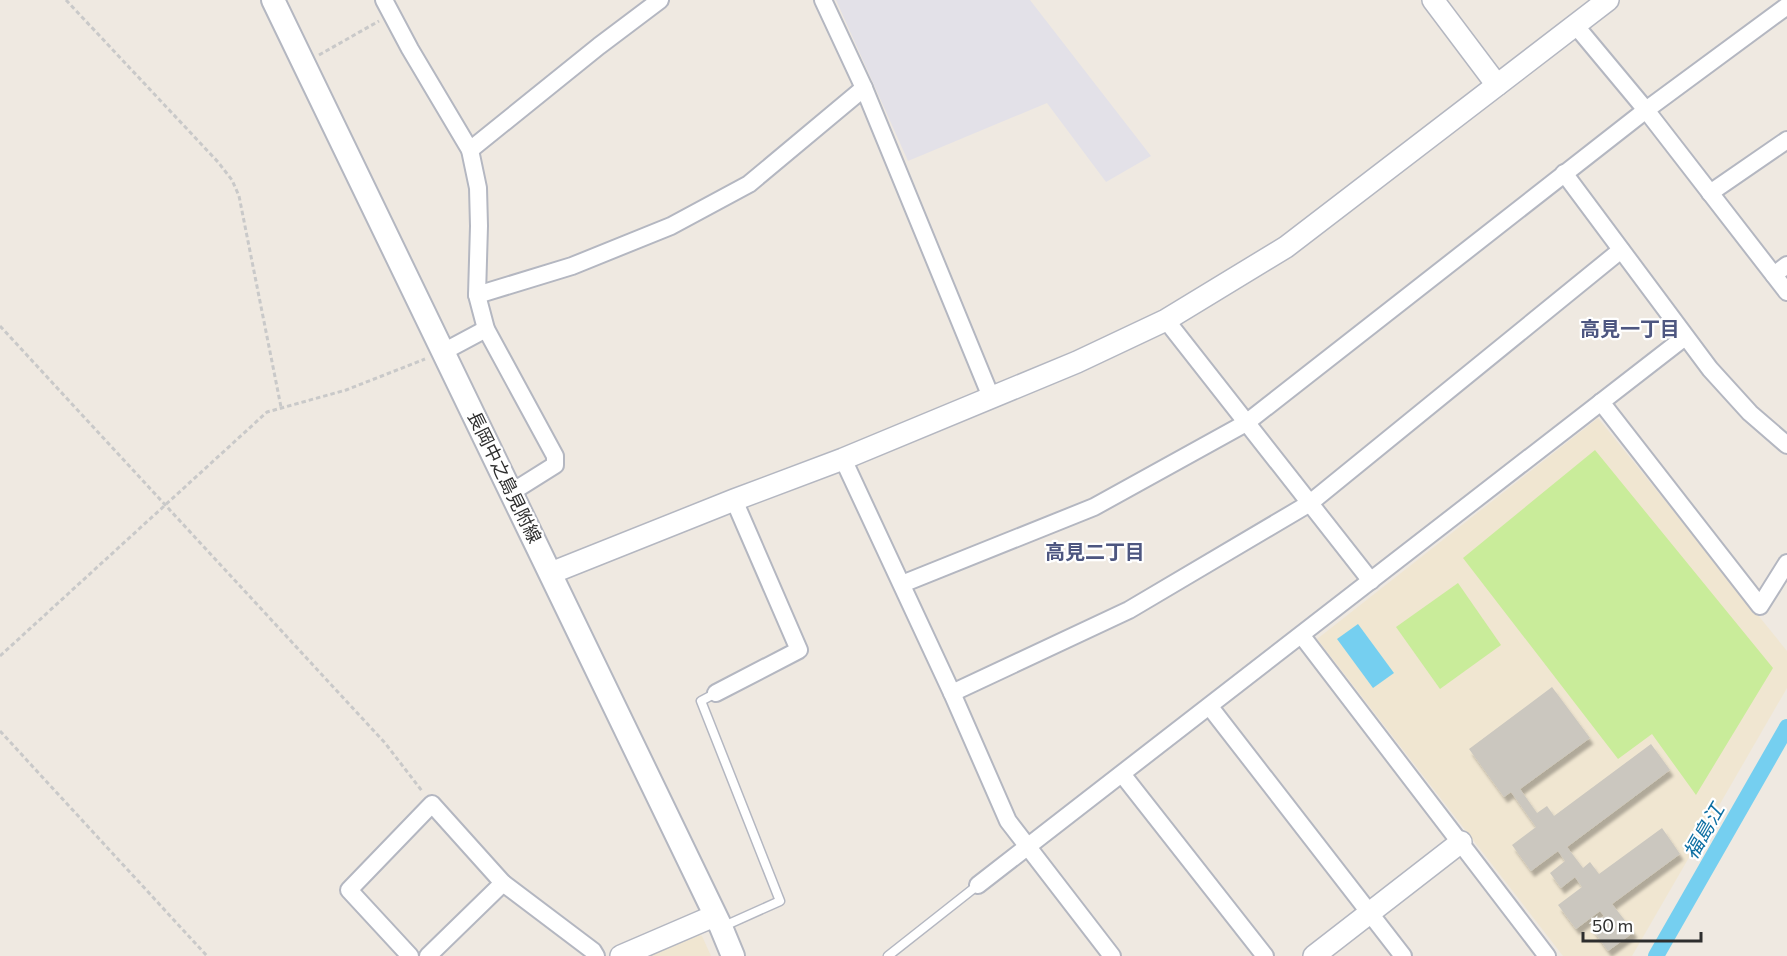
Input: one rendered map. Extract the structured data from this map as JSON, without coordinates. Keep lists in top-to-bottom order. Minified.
{"streets":{"main road":["長岡中之島見附線"]},"districts":["高見一丁目","高見二丁目"],"water":["福島江"],"scale_bar":"50 m"}
